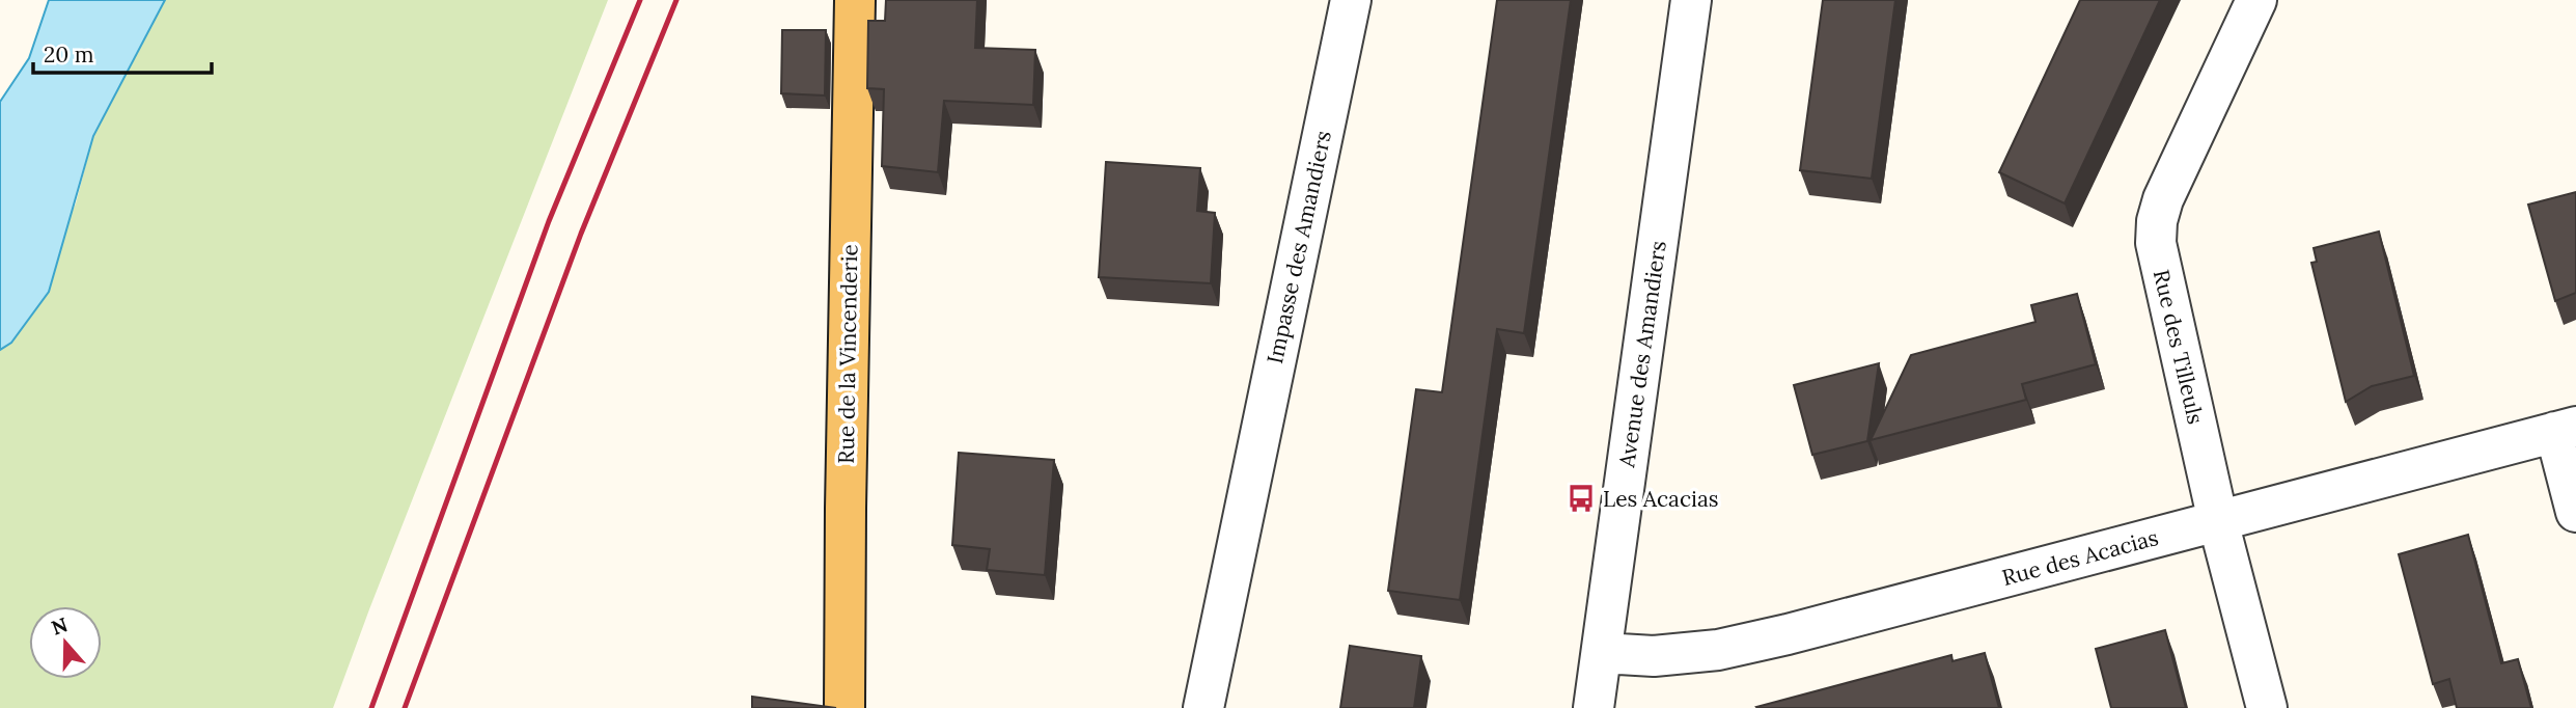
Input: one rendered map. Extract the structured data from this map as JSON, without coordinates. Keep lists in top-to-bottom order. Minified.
{"streets":{"main road":["Rue de la Vincenderie"],"street":["Impasse des Amandiers","Rue des Tilleuls","Avenue des Amandiers","Rue des Acacias"]},"crossings":[["Rue des Tilleuls","Rue des Acacias"],["Avenue des Amandiers","Rue des Acacias"]],"places":{"bus stop":["Les Acacias"]},"scale_bar":"20 m","north":"top"}
